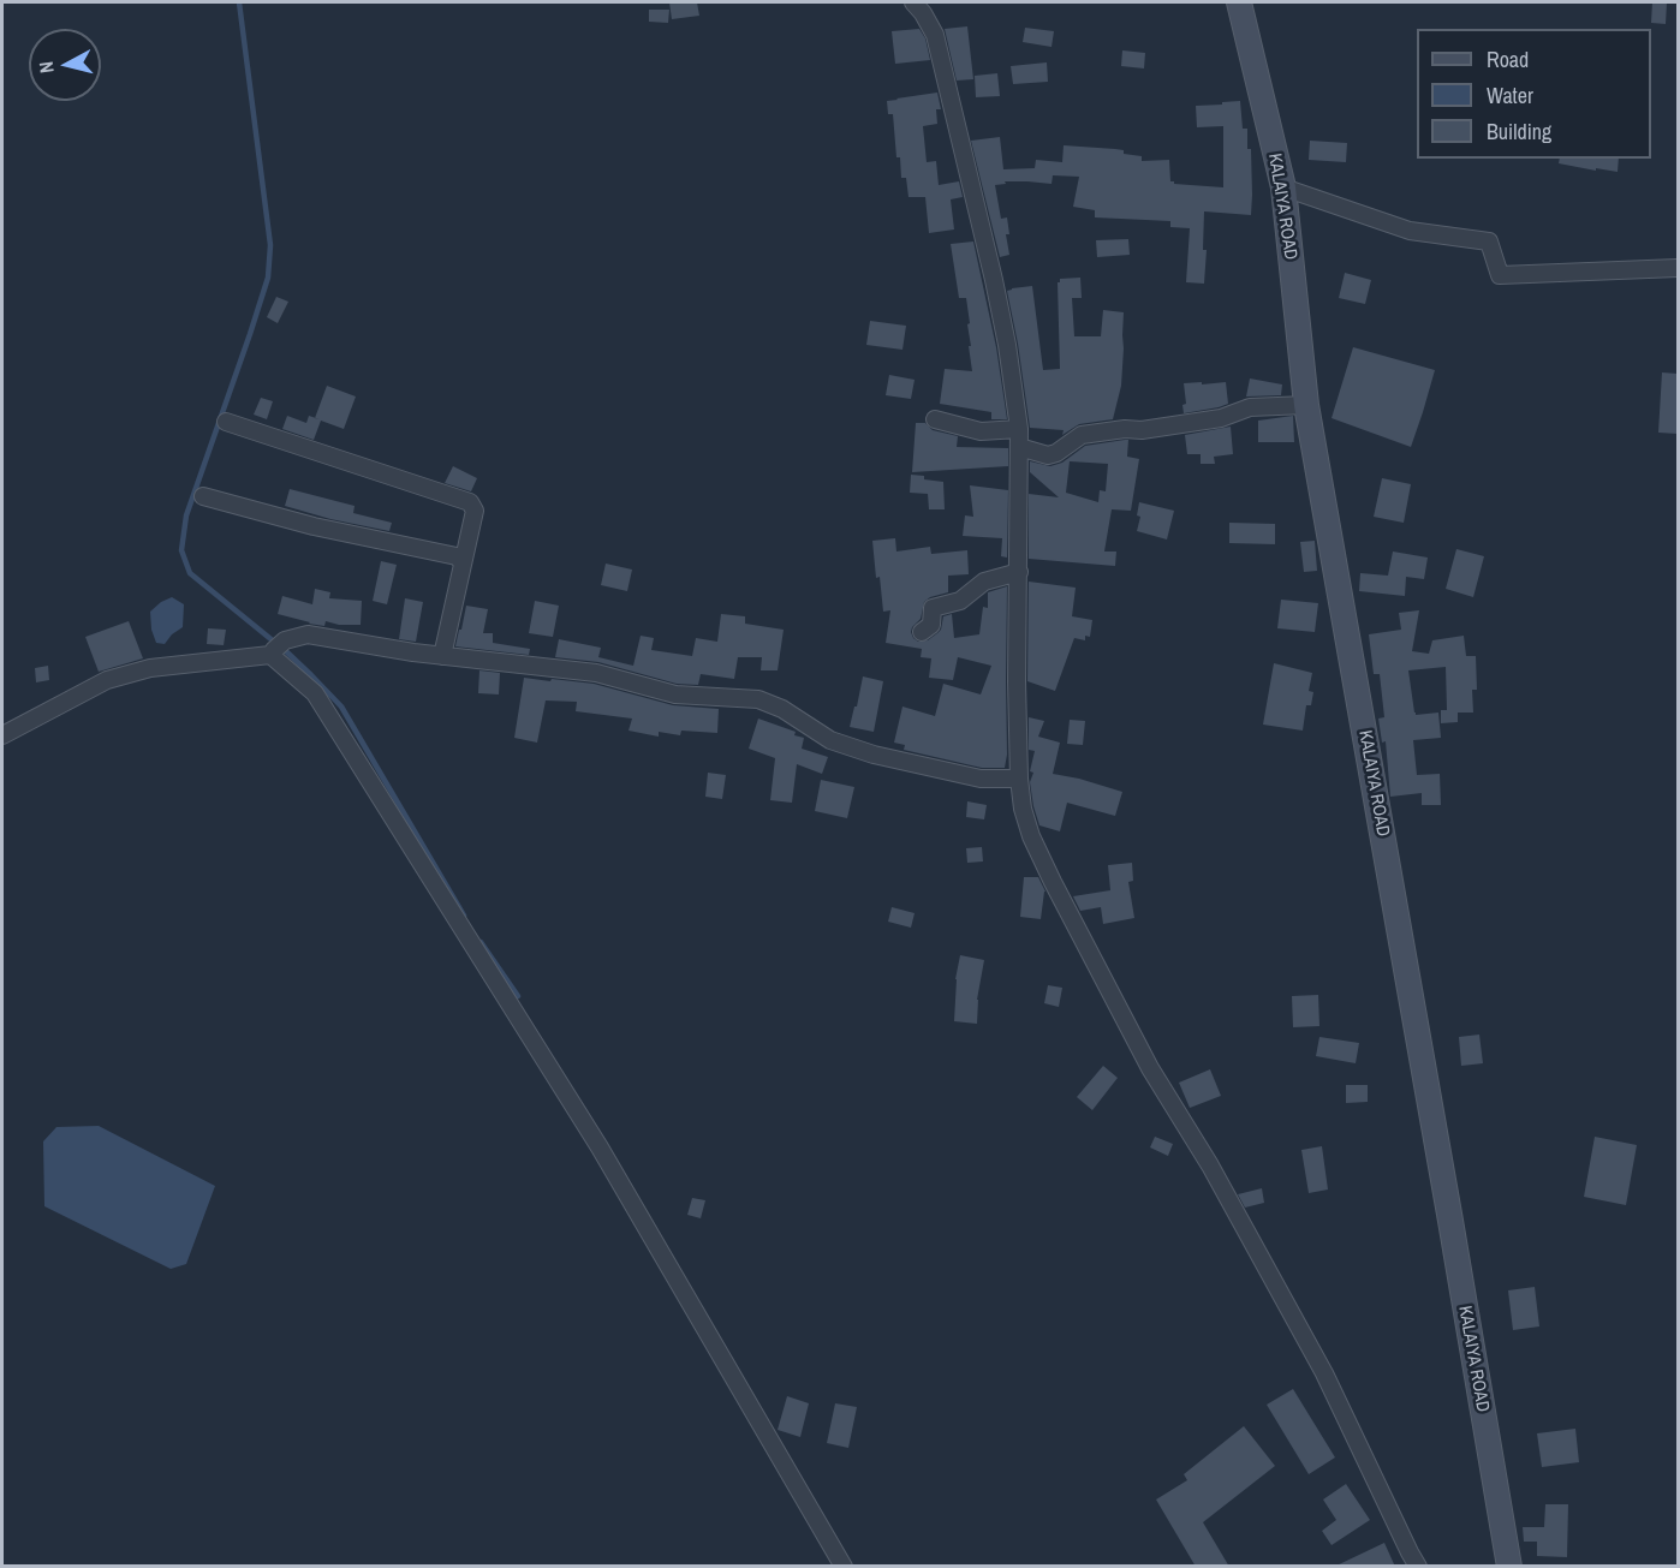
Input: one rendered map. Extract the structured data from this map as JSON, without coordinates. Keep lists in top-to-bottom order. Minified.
{"streets":{"main road":["KALAIYA ROAD"]},"legend":["Road","Water","Building"],"north":"left"}
